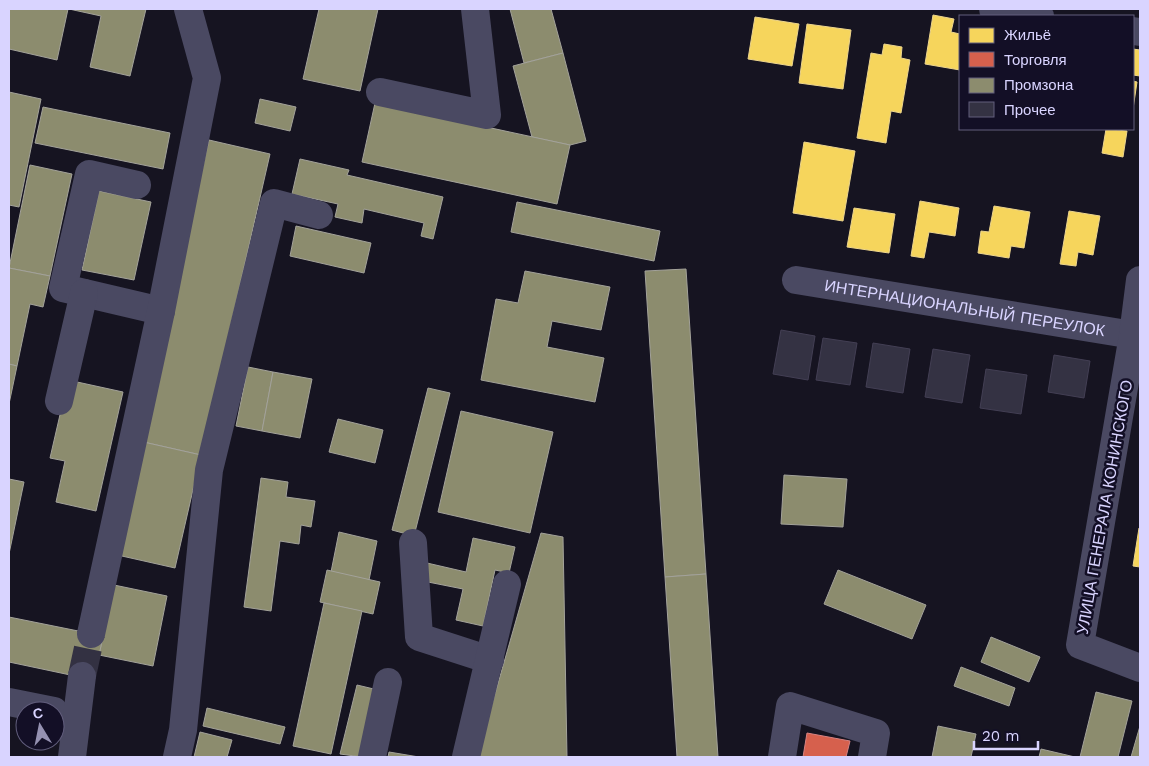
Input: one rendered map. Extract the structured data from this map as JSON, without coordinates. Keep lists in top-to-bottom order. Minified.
{"streets":{"street":["ИНТЕРНАЦИОНАЛЬНЫЙ ПЕРЕУЛОК","УЛИЦА ГЕНЕРАЛА КОНИНСКОГО"]},"crossings":[["ИНТЕРНАЦИОНАЛЬНЫЙ ПЕРЕУЛОК","УЛИЦА ГЕНЕРАЛА КОНИНСКОГО"]],"legend":["Жильё","Торговля","Промзона","Прочее"],"scale_bar":"20 m","north":"top"}
